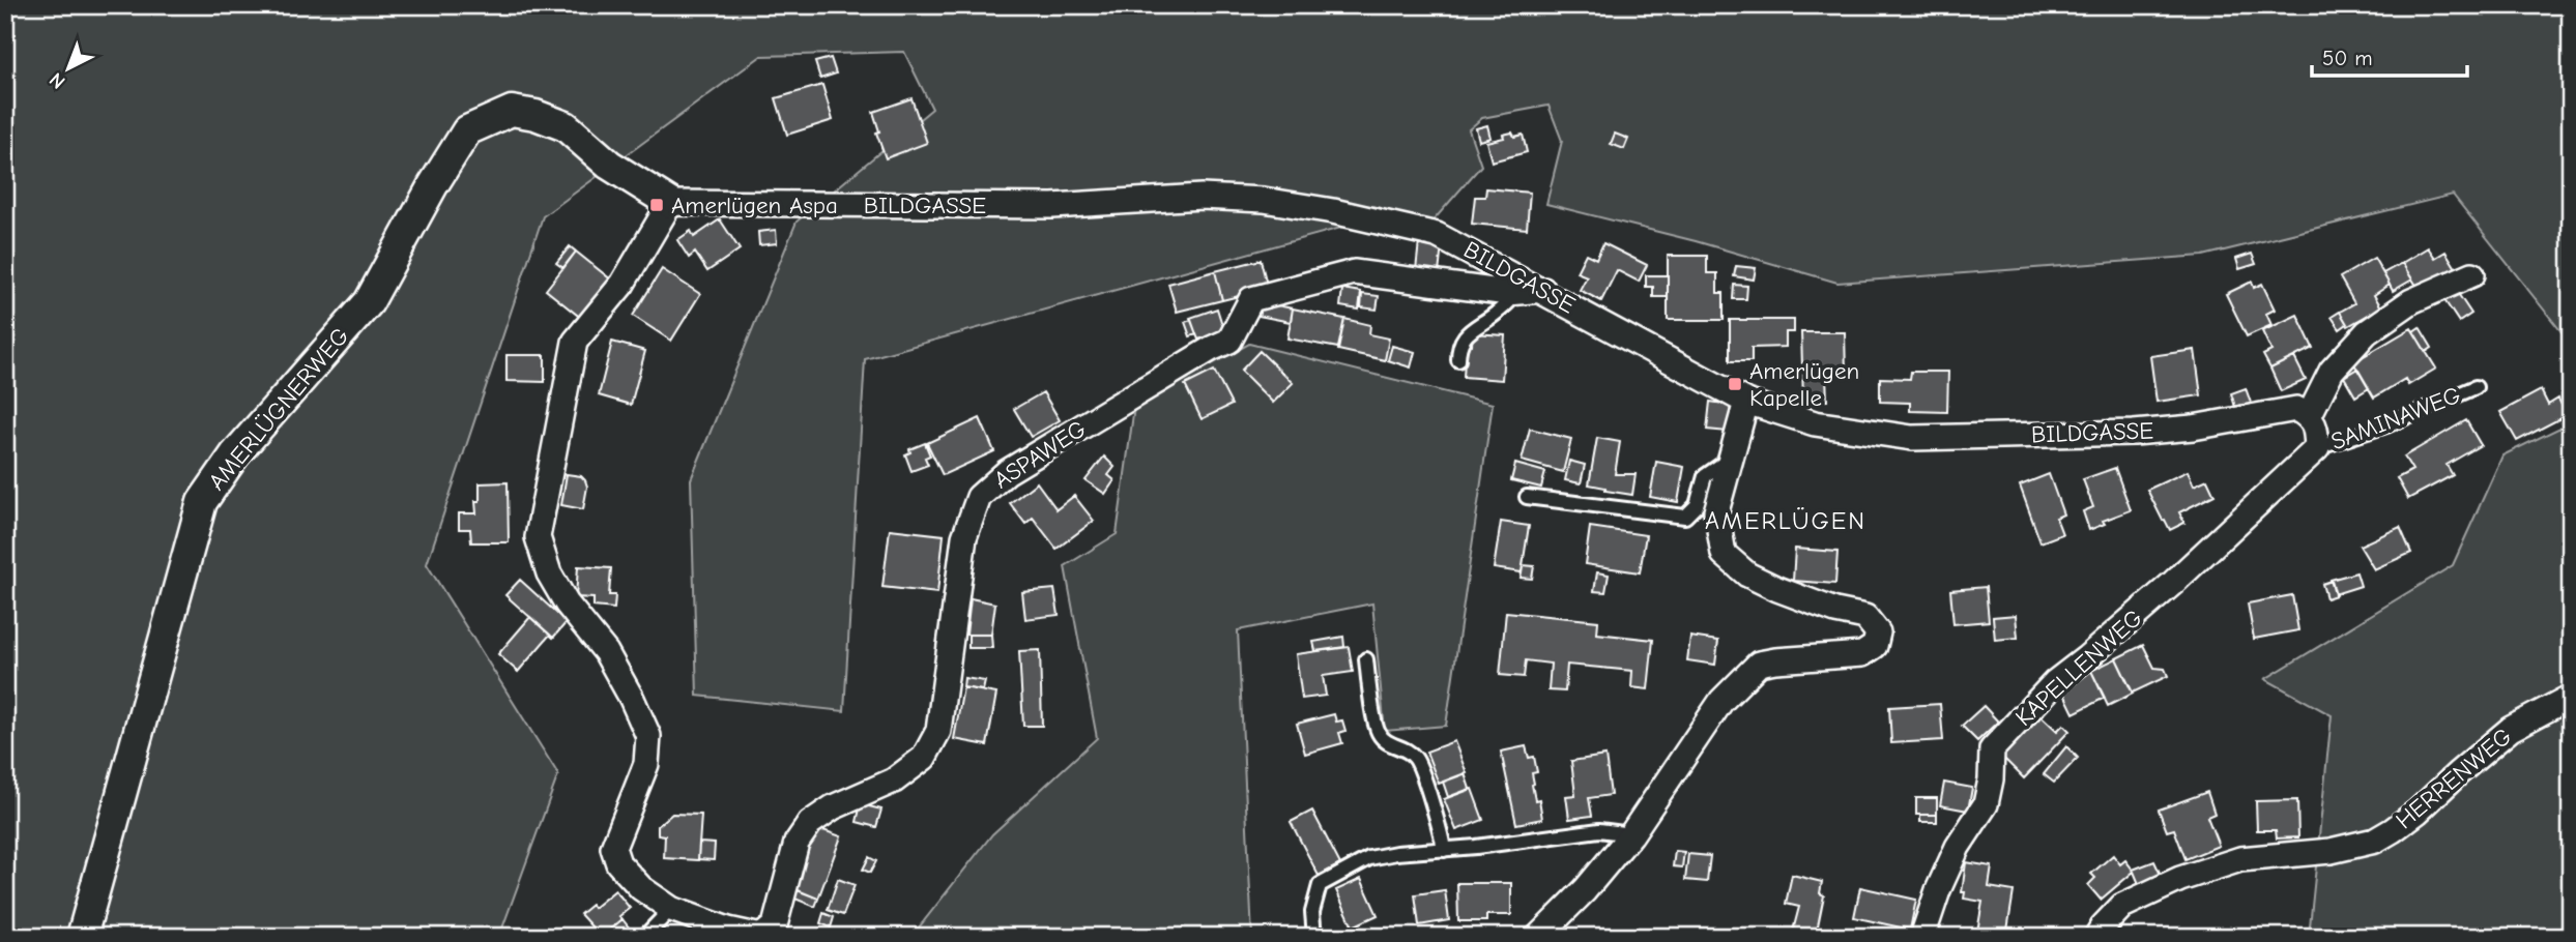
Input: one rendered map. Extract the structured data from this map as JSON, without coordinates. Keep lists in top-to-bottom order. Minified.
{"streets":{"street":["BILDGASSE","AMERLÜGNERWEG","SAMINAWEG","ASPAWEG","KAPELLENWEG","HERRENWEG"]},"crossings":[["BILDGASSE","AMERLÜGNERWEG"],["BILDGASSE","SAMINAWEG"],["BILDGASSE","ASPAWEG"],["AMERLÜGNERWEG","ASPAWEG"],["SAMINAWEG","KAPELLENWEG"]],"districts":["AMERLÜGEN"],"places":{"transit":["Amerlügen Aspa","Amerlügen Kapelle"]},"scale_bar":"50 m","north":"bottom left"}
